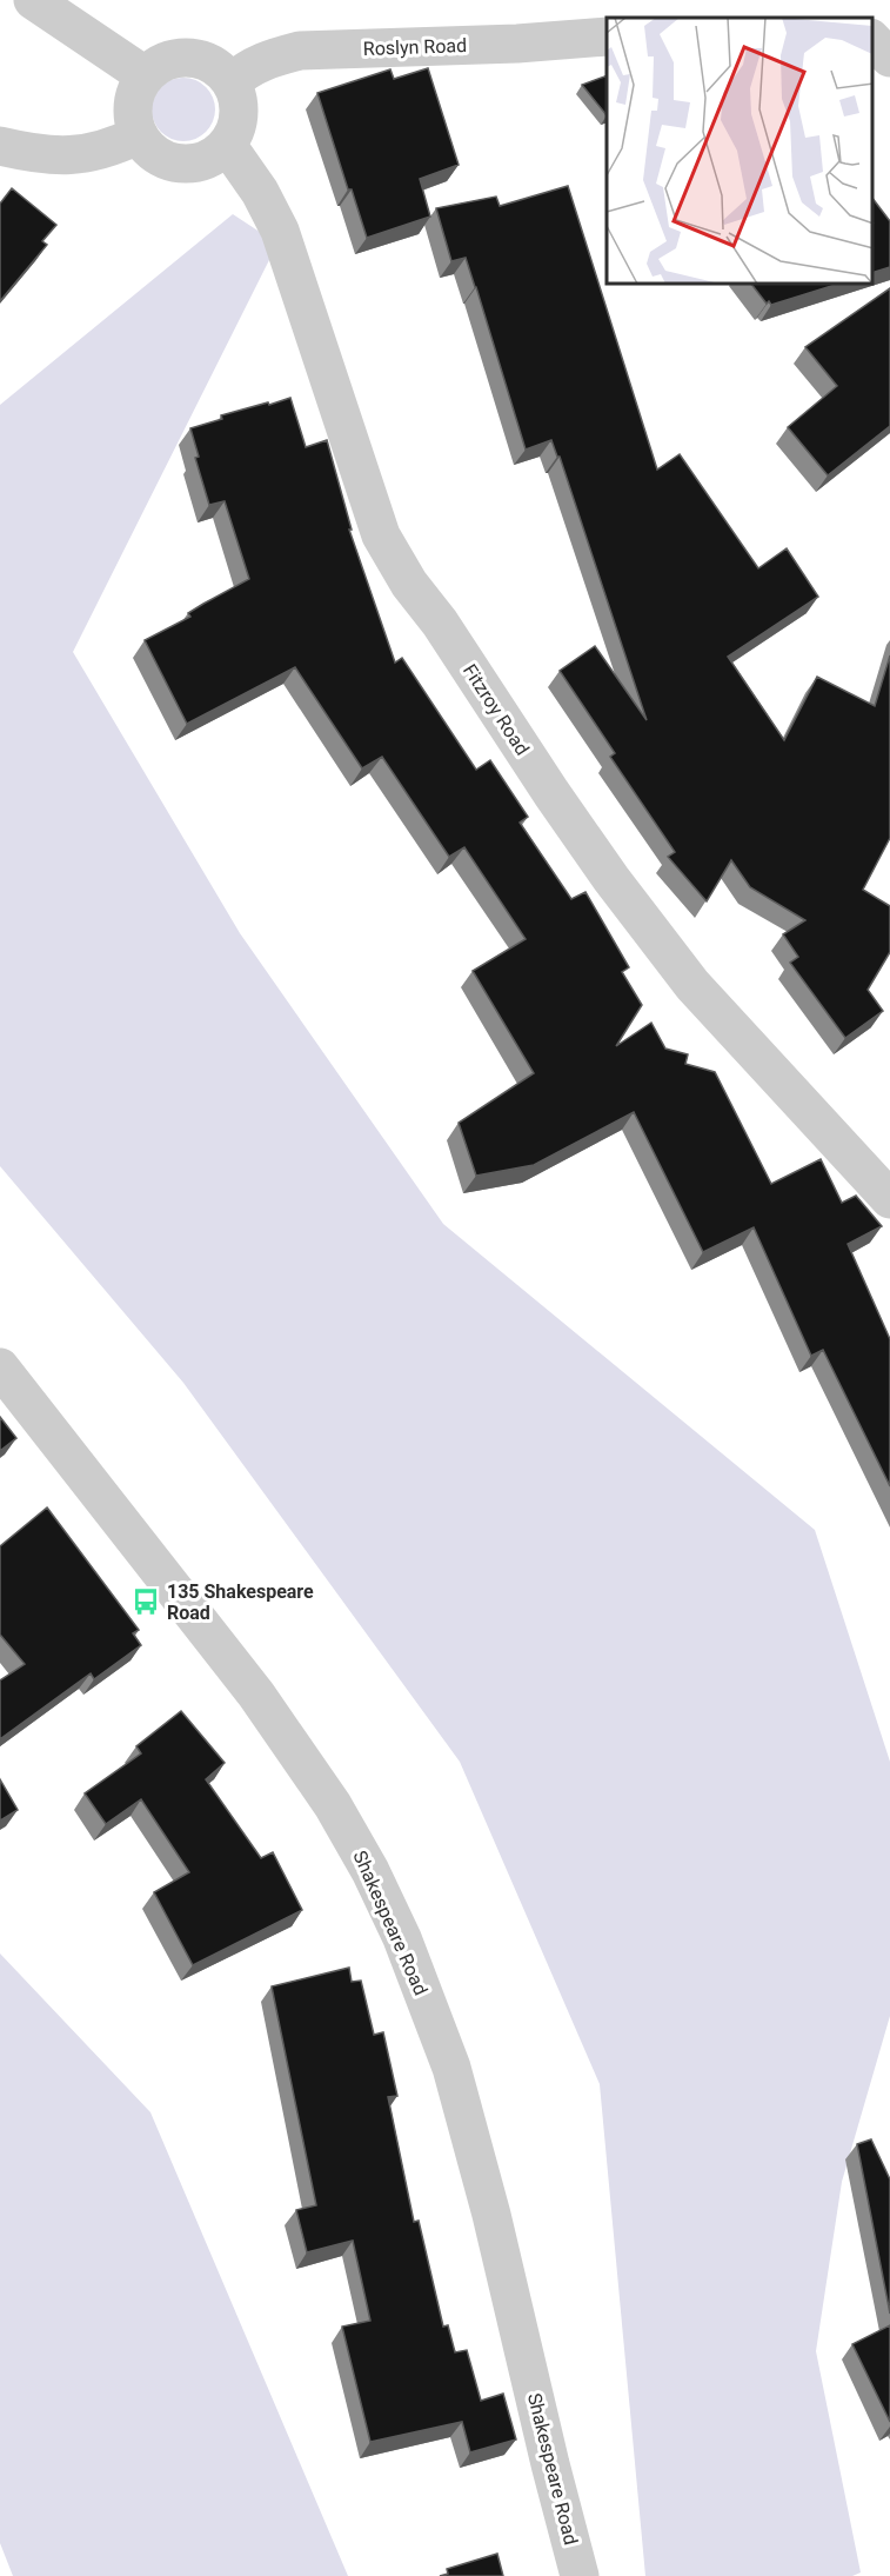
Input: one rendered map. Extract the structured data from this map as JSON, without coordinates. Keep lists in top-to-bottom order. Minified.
{"streets":{"street":["Roslyn Road","Fitzroy Road","Shakespeare Road"]},"crossings":[["Roslyn Road","Fitzroy Road"]],"places":{"bus stop":["135 Shakespeare Road"]}}
